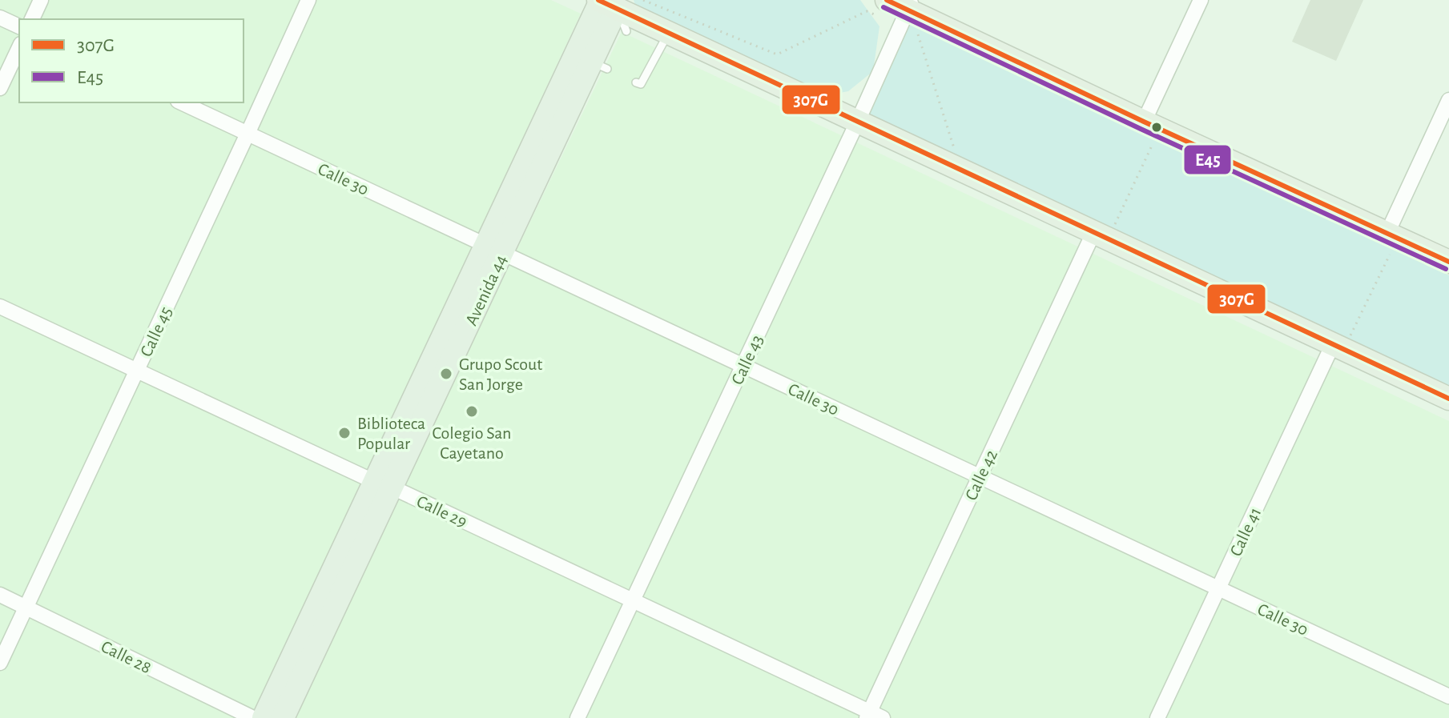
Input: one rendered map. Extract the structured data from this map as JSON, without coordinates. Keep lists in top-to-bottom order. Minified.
{"streets":{"main road":["Avenida 44"],"street":["Calle 30","Calle 45","Calle 43","Calle 42","Calle 29","Calle 41","Calle 28"]},"crossings":[["Calle 30","Avenida 44"],["Calle 30","Calle 45"],["Calle 30","Calle 43"],["Calle 30","Calle 42"],["Calle 30","Calle 41"],["Avenida 44","Calle 29"],["Calle 45","Calle 29"],["Calle 45","Calle 28"],["Calle 43","Calle 29"],["Calle 42","Calle 29"]],"places":["Grupo Scout San Jorge","Colegio San Cayetano","Biblioteca Popular"],"lines":["transit line 307G","transit line E45"],"legend":["307G","E45"]}
